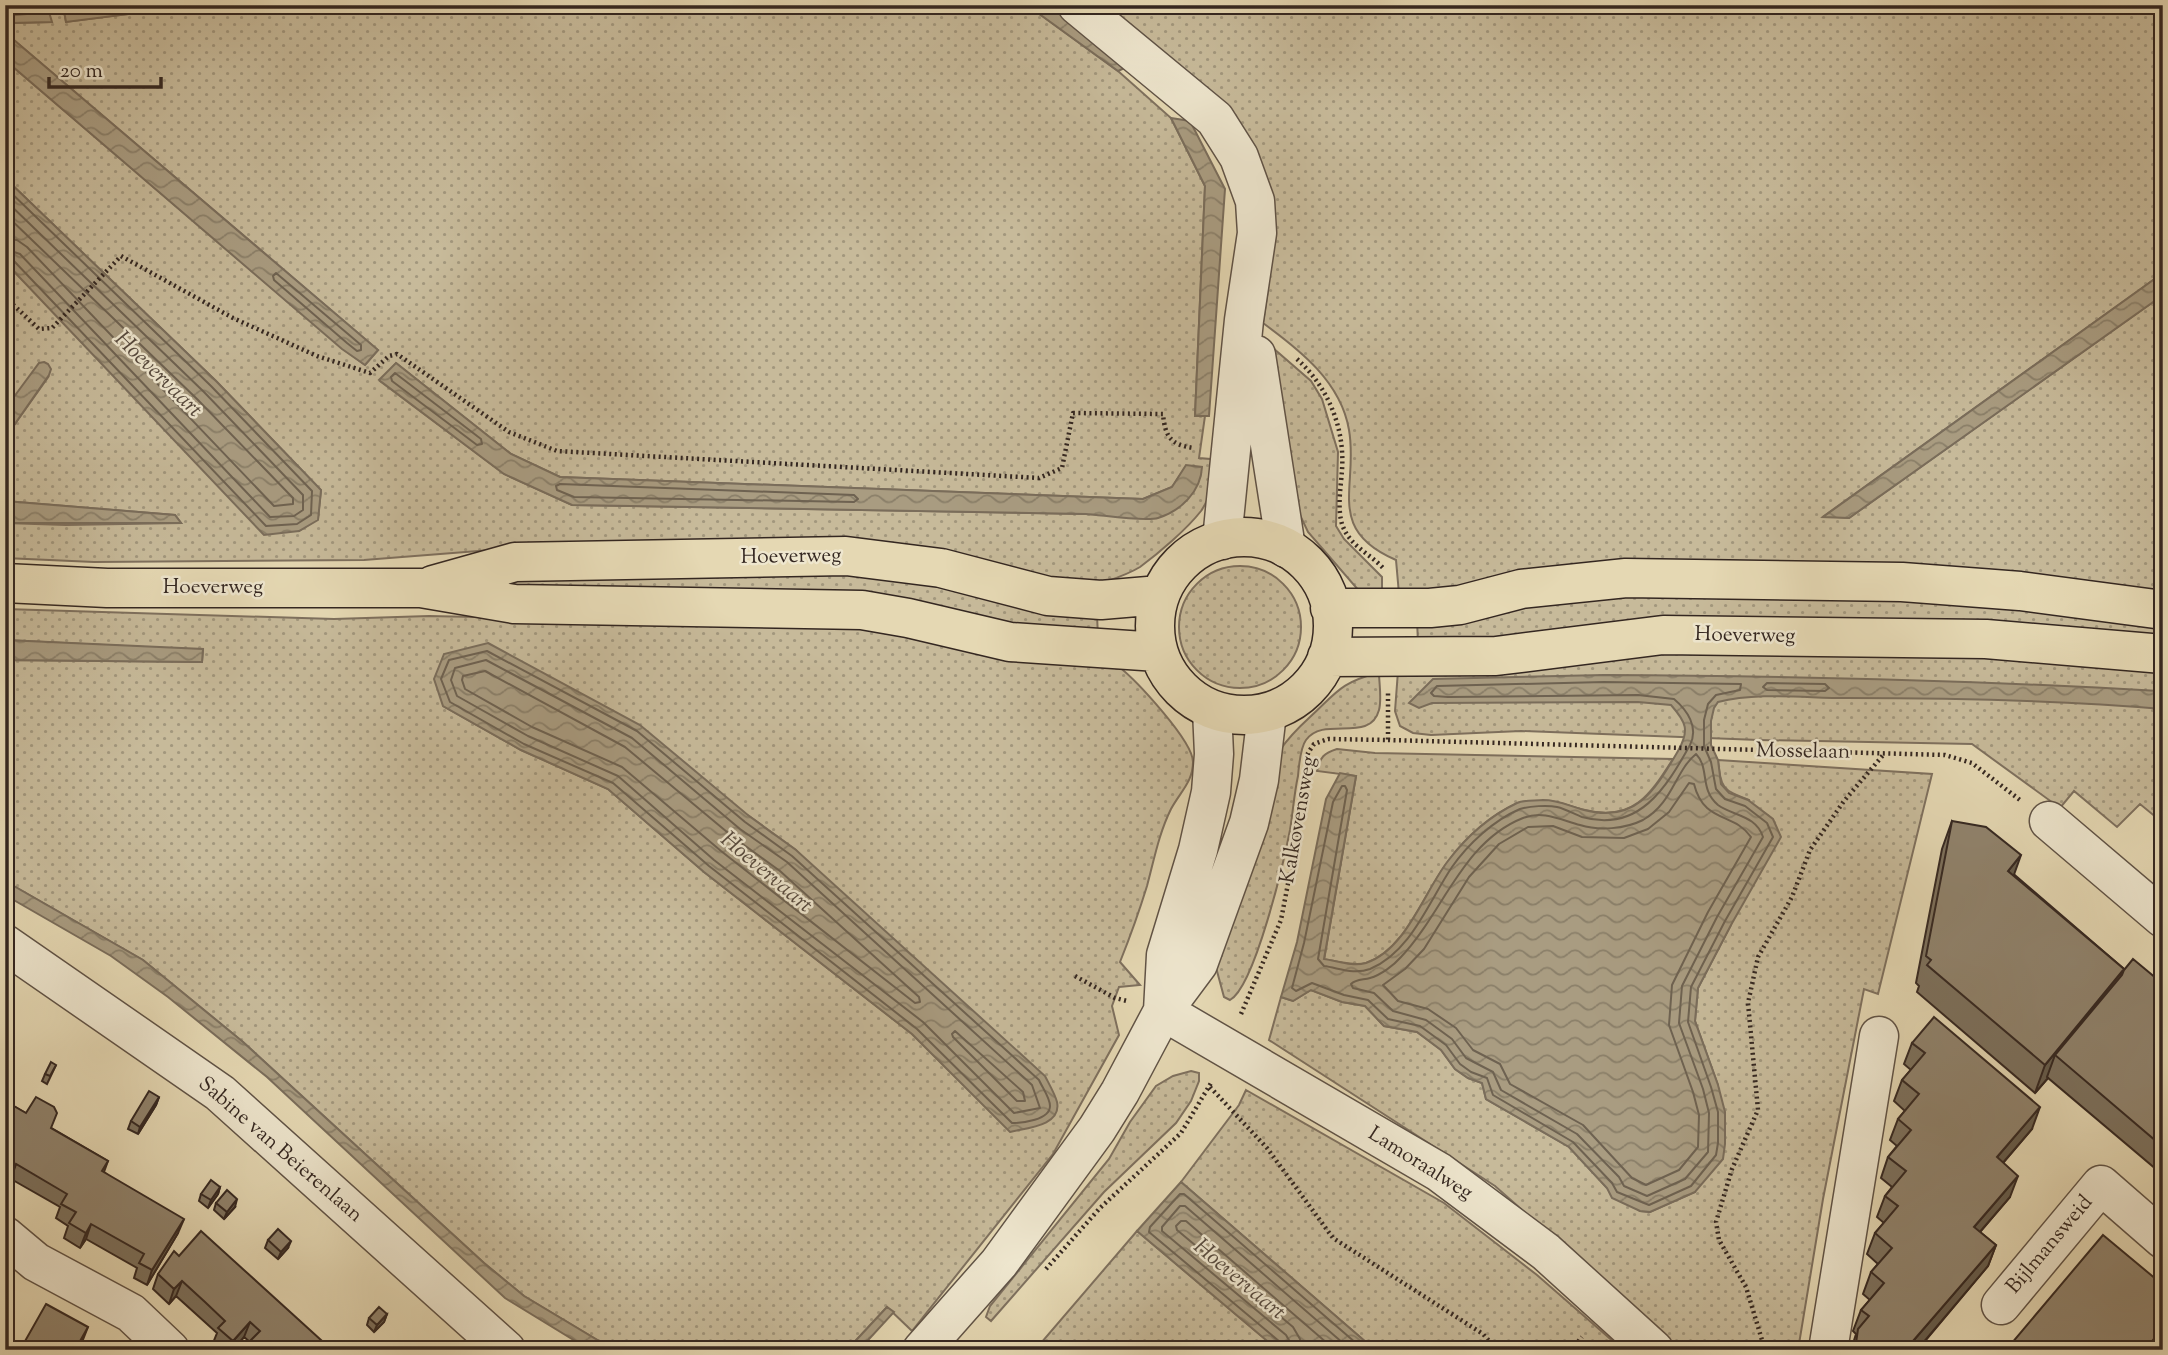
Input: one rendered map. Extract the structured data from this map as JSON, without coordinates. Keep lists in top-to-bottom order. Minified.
{"streets":{"main road":["Hoeverweg"],"street":["Sabine van Beierenlaan","Lamoraalweg","Bijlmansweid"],"path":["Mosselaan","Kalkovensweg"]},"crossings":[["Mosselaan","Kalkovensweg"],["Kalkovensweg","Lamoraalweg"]],"water":["Hoevervaart"],"scale_bar":"20 m"}
